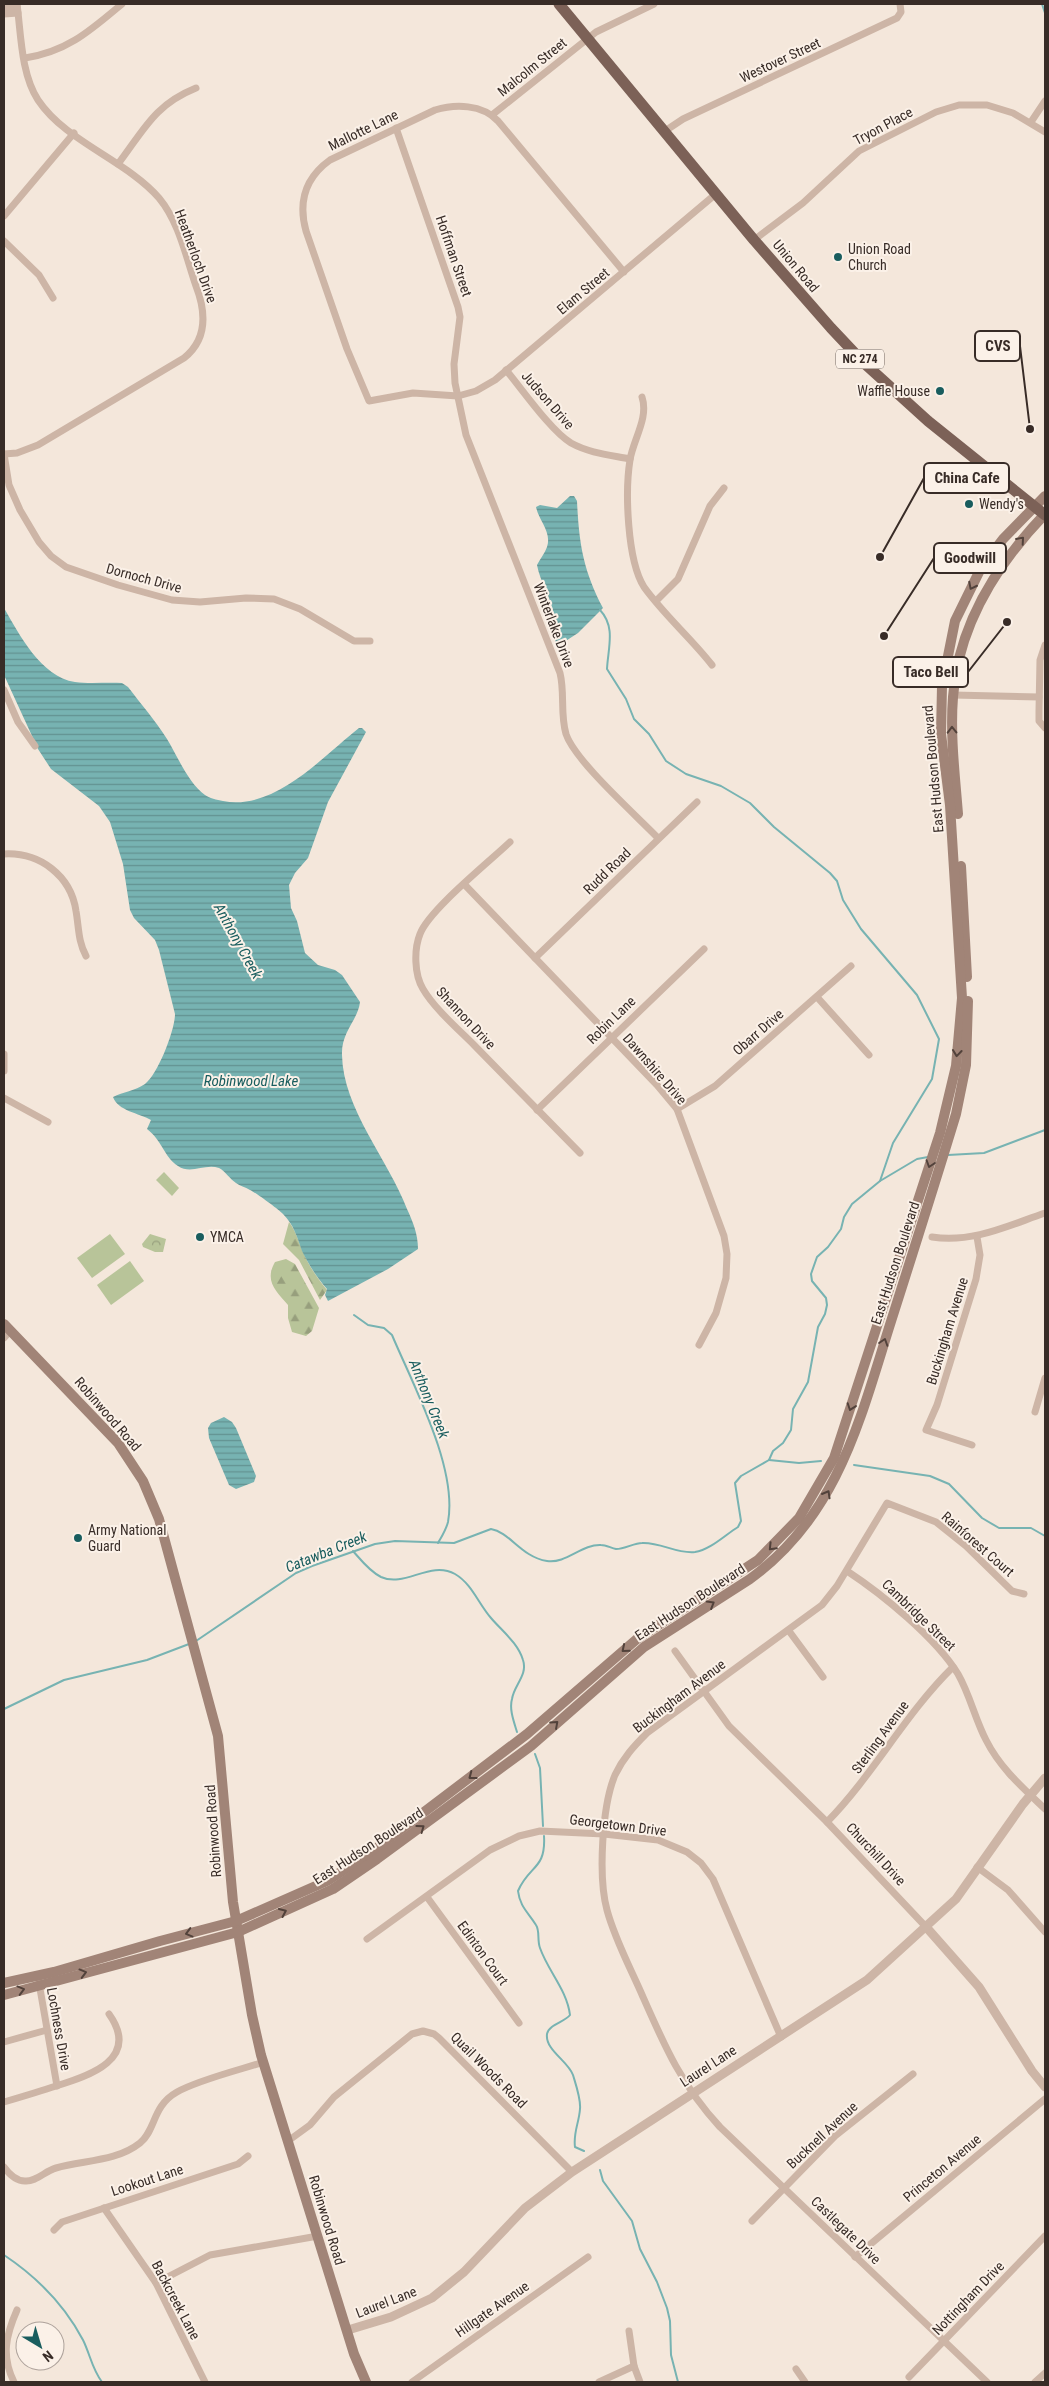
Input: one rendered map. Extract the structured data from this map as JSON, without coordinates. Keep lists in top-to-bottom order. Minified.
{"streets":{"main road":["Union Road","NC 274","East Hudson Boulevard","Robinwood Road"],"street":["Westover Street","Malcolm Street","Tryon Place","Mallotte Lane","Heatherloch Drive","Hoffman Street","Elam Street","Judson Drive","Dornoch Drive","Winterlake Drive","Rudd Road","Shannon Drive","Robin Lane","Obarr Drive","Dawnshire Drive","Buckingham Avenue","Rainforest Court","Cambridge Street","Sterling Avenue","Georgetown Drive","Churchill Drive","Edinton Court","Lochness Drive","Laurel Lane","Quail Woods Road","Bucknell Avenue","Princeton Avenue","Lookout Lane","Castlegate Drive","Nottingham Drive","Backcreek Lane","Hillgate Avenue"]},"crossings":[["Westover Street","Union Road"],["Malcolm Street","Mallotte Lane"],["Malcolm Street","Union Road"],["Tryon Place","Union Road"],["Mallotte Lane","Hoffman Street"],["Mallotte Lane","Elam Street"],["Mallotte Lane","Winterlake Drive"],["Heatherloch Drive","Dornoch Drive"],["Hoffman Street","Elam Street"],["Hoffman Street","Winterlake Drive"],["Union Road","Elam Street"],["Union Road","East Hudson Boulevard"],["Elam Street","Judson Drive"],["Elam Street","Winterlake Drive"],["Winterlake Drive","Rudd Road"],["East Hudson Boulevard","Robinwood Road"],["East Hudson Boulevard","Lochness Drive"],["Rudd Road","Dawnshire Drive"],["Shannon Drive","Robin Lane"],["Shannon Drive","Dawnshire Drive"],["Robin Lane","Dawnshire Drive"],["Obarr Drive","Dawnshire Drive"],["Buckingham Avenue","Rainforest Court"],["Buckingham Avenue","Cambridge Street"],["Buckingham Avenue","Georgetown Drive"],["Buckingham Avenue","Churchill Drive"],["Buckingham Avenue","Laurel Lane"],["Buckingham Avenue","Castlegate Drive"],["Robinwood Road","Laurel Lane"],["Robinwood Road","Quail Woods Road"],["Cambridge Street","Sterling Avenue"],["Cambridge Street","Laurel Lane"],["Sterling Avenue","Churchill Drive"],["Georgetown Drive","Edinton Court"],["Georgetown Drive","Laurel Lane"],["Churchill Drive","Laurel Lane"],["Laurel Lane","Quail Woods Road"],["Laurel Lane","Castlegate Drive"],["Bucknell Avenue","Castlegate Drive"],["Princeton Avenue","Castlegate Drive"],["Lookout Lane","Backcreek Lane"],["Castlegate Drive","Nottingham Drive"]],"water":["Anthony Creek","Robinwood Lake","Catawba Creek"],"places":["Union Road Church","Waffle House","CVS","Wendy's","China Cafe","Taco Bell","Goodwill","YMCA","Army National Guard"],"north":"bottom right"}
